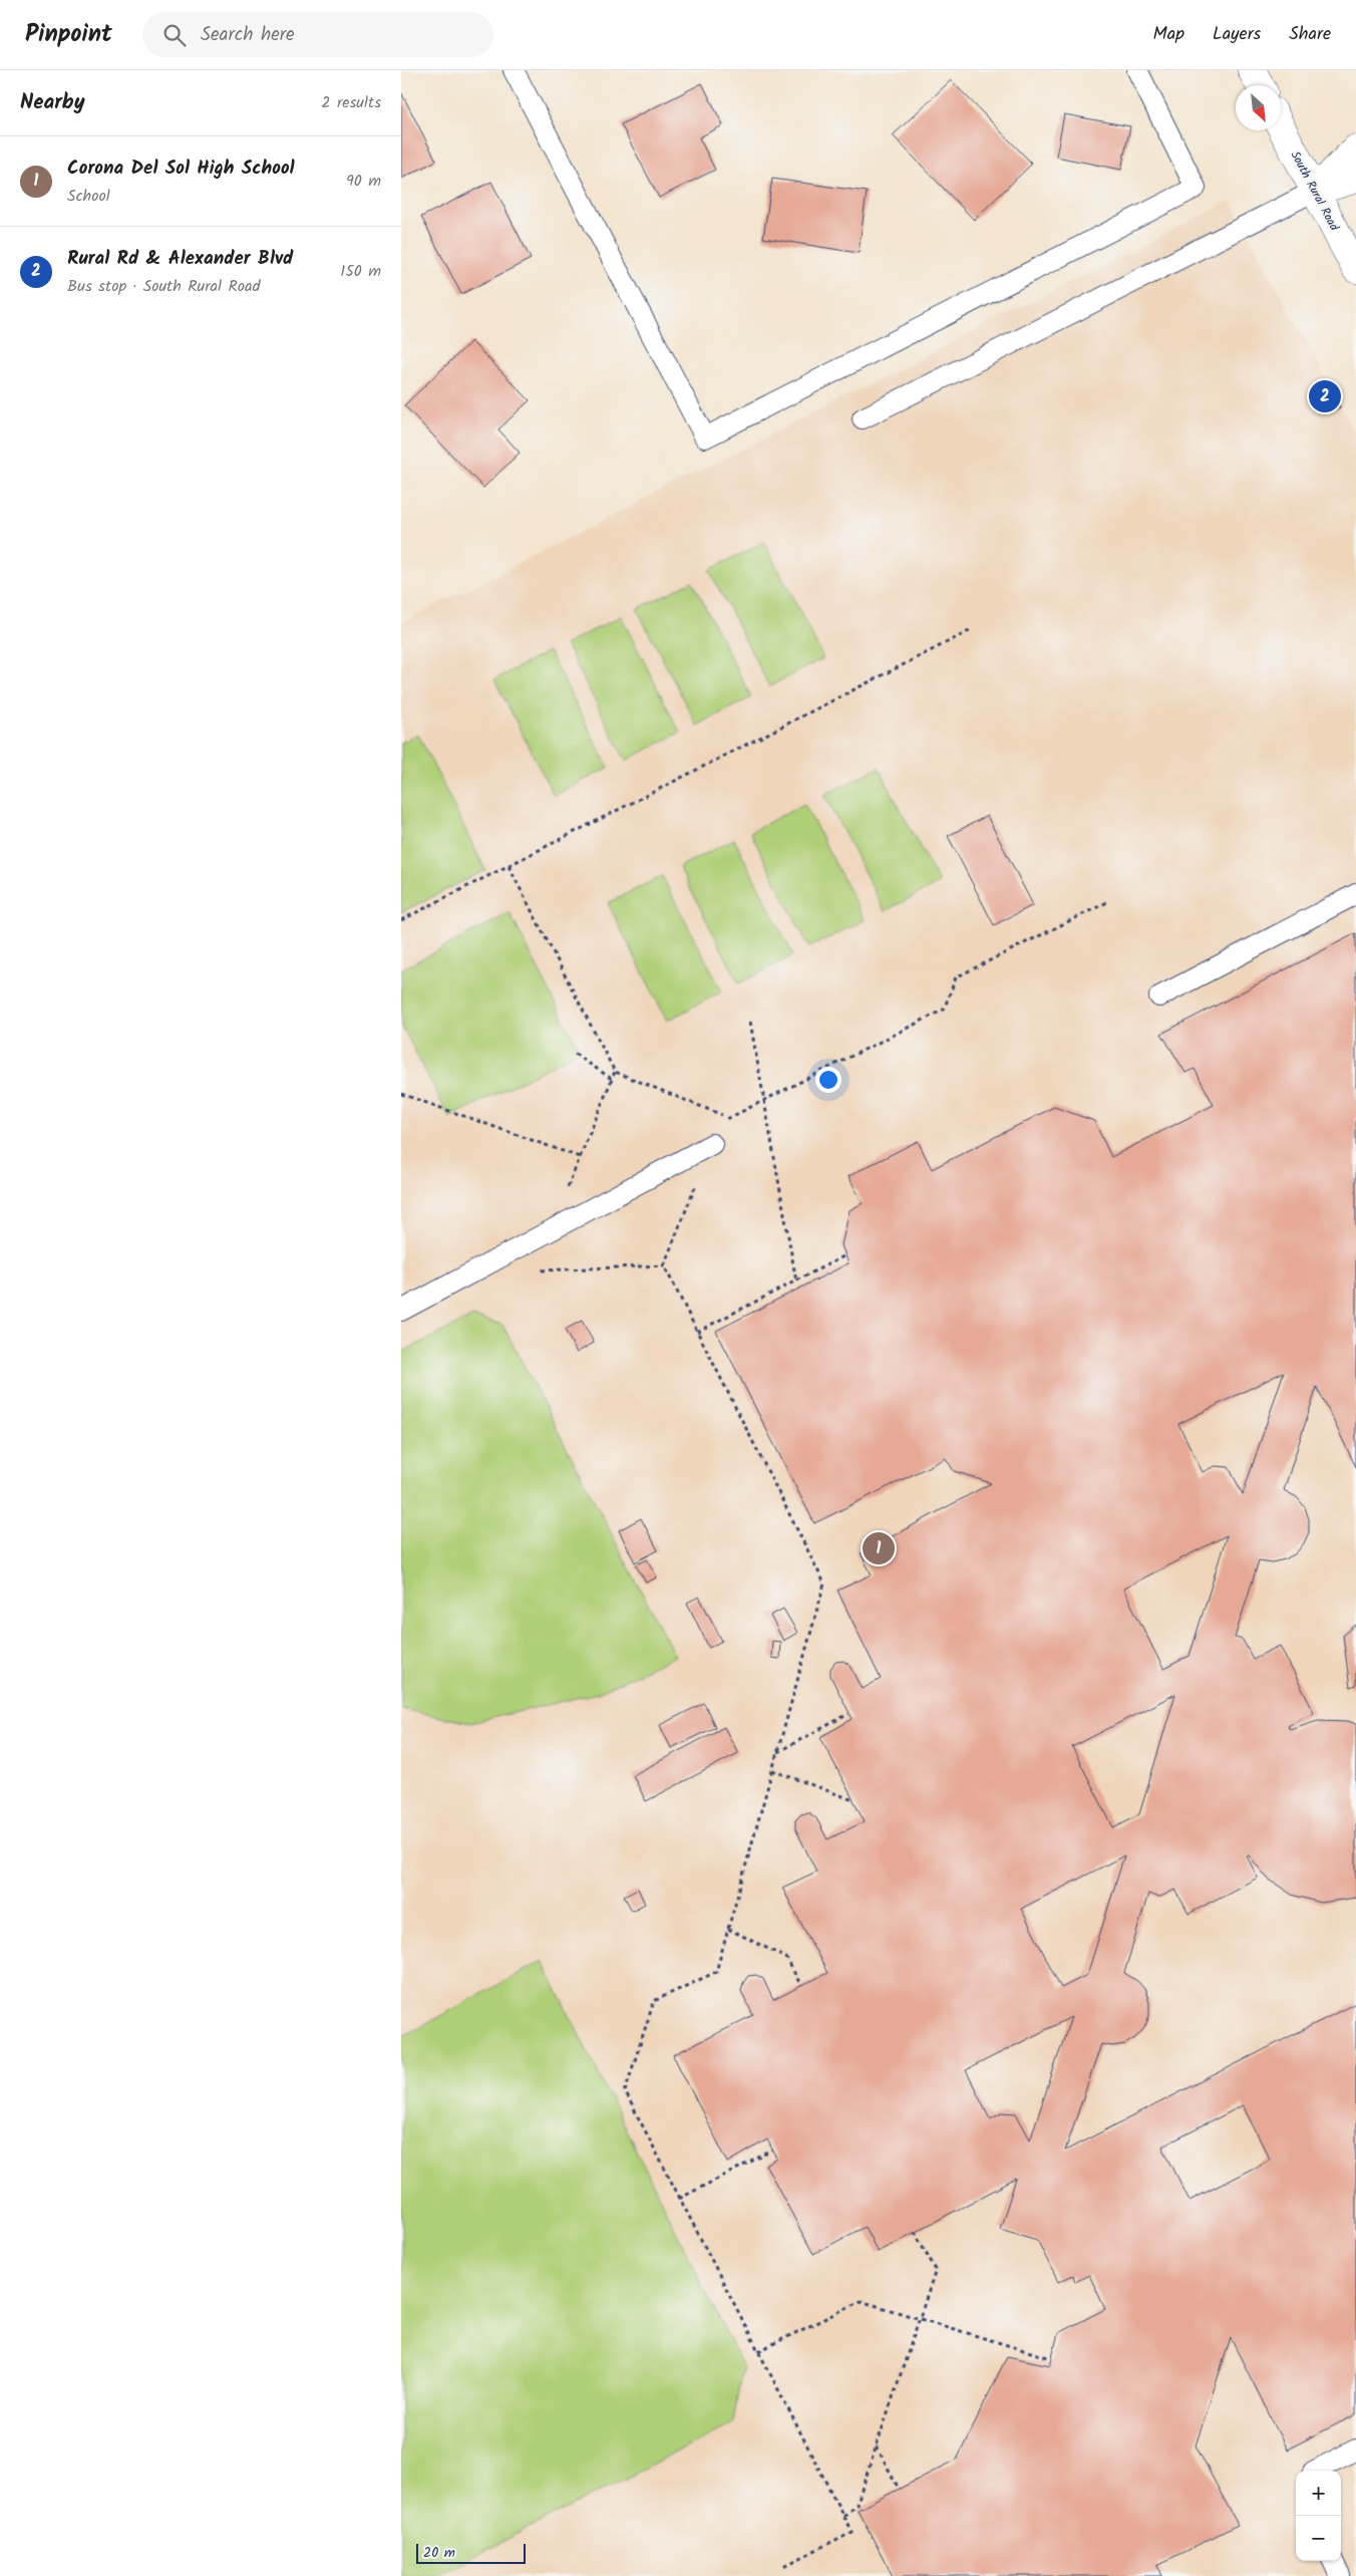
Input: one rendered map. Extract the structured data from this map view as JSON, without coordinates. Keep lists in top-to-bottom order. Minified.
{"streets":{"main road":["South Rural Road"]},"scale_bar":"20 m","north":"bottom right","page":{"header":"Pinpoint","search":"Search here","nav":["Map","Layers","Share"],"heading":["Nearby","2 results"],"list":[{"mark":"1","name":"Corona Del Sol High School","note":"School","value":"90 m"},{"mark":"2","name":"Rural Rd & Alexander Blvd","note":"Bus stop · South Rural Road","value":"150 m"}],"pins":["2","1"],"map_buttons":["+","−"],"scale":"20 m"}}
